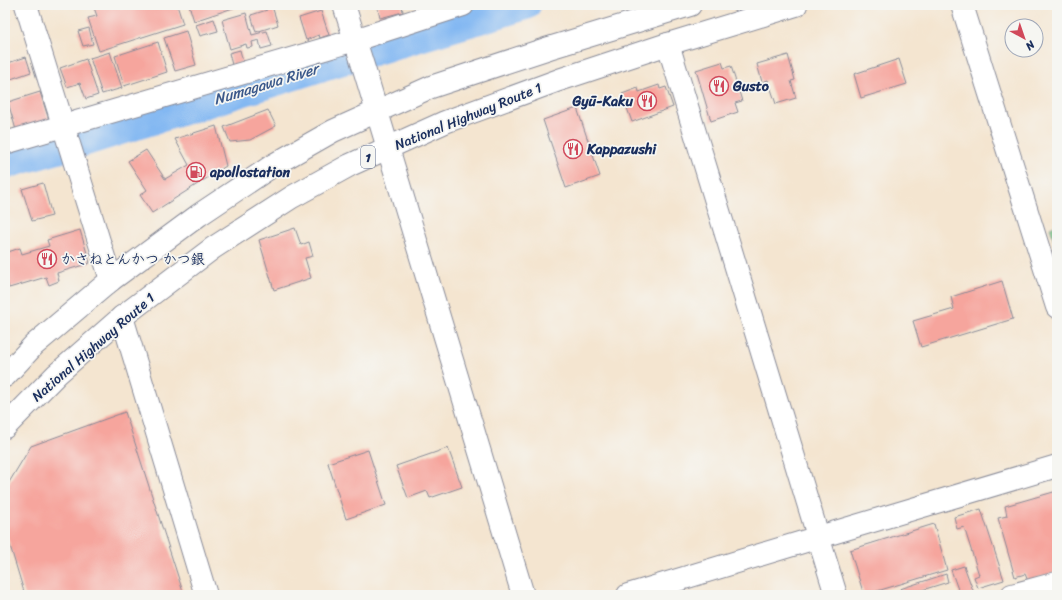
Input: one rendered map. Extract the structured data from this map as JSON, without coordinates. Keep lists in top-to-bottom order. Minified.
{"streets":{"main road":["National Highway Route 1","1"]},"water":["Numagawa River"],"places":{"restaurant":["Gusto","Gyū-Kaku","Kappazushi","かさねとんかつ かつ銀"],"fuel station":["apollostation"]},"north":"bottom right"}
